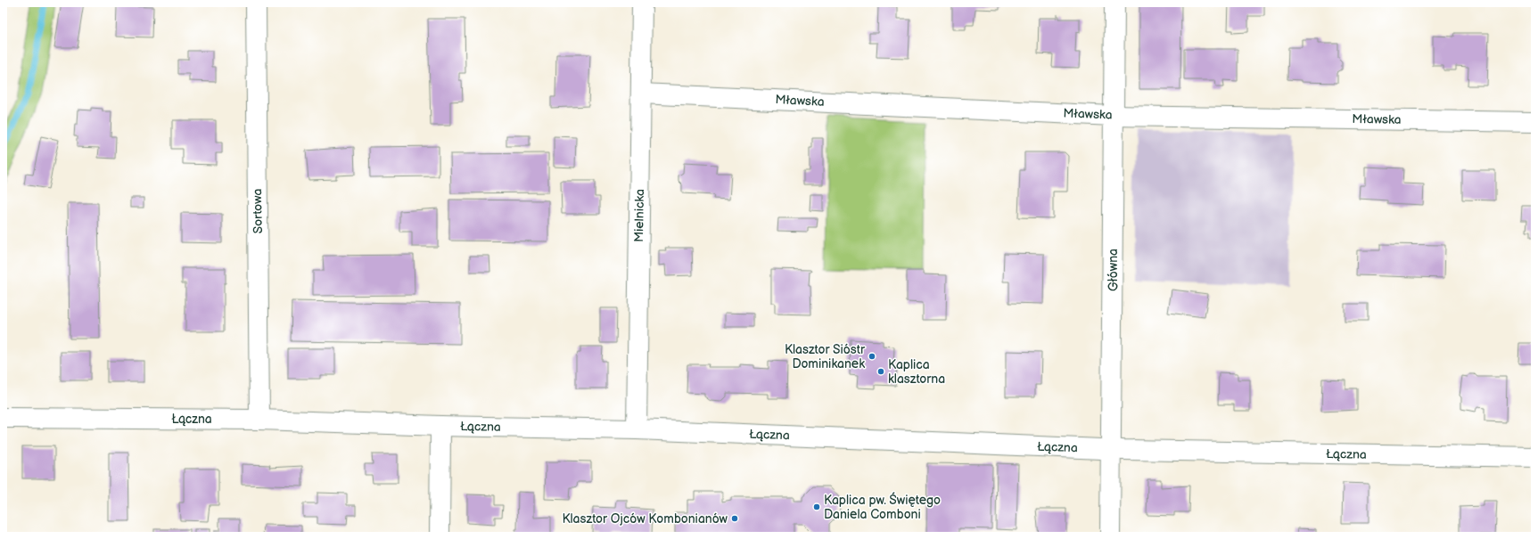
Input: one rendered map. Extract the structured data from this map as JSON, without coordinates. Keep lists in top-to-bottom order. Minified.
{"streets":{"street":["Mławska","Sortowa","Mielnicka","Główna","Łączna"]},"crossings":[["Mławska","Mielnicka"],["Mławska","Główna"],["Sortowa","Łączna"],["Mielnicka","Łączna"],["Główna","Łączna"]],"places":["Klasztor Sióstr Dominikanek","Kaplica klasztorna","Kaplica pw. Świętego Daniela Comboni","Klasztor Ojców Kombonianów"]}
